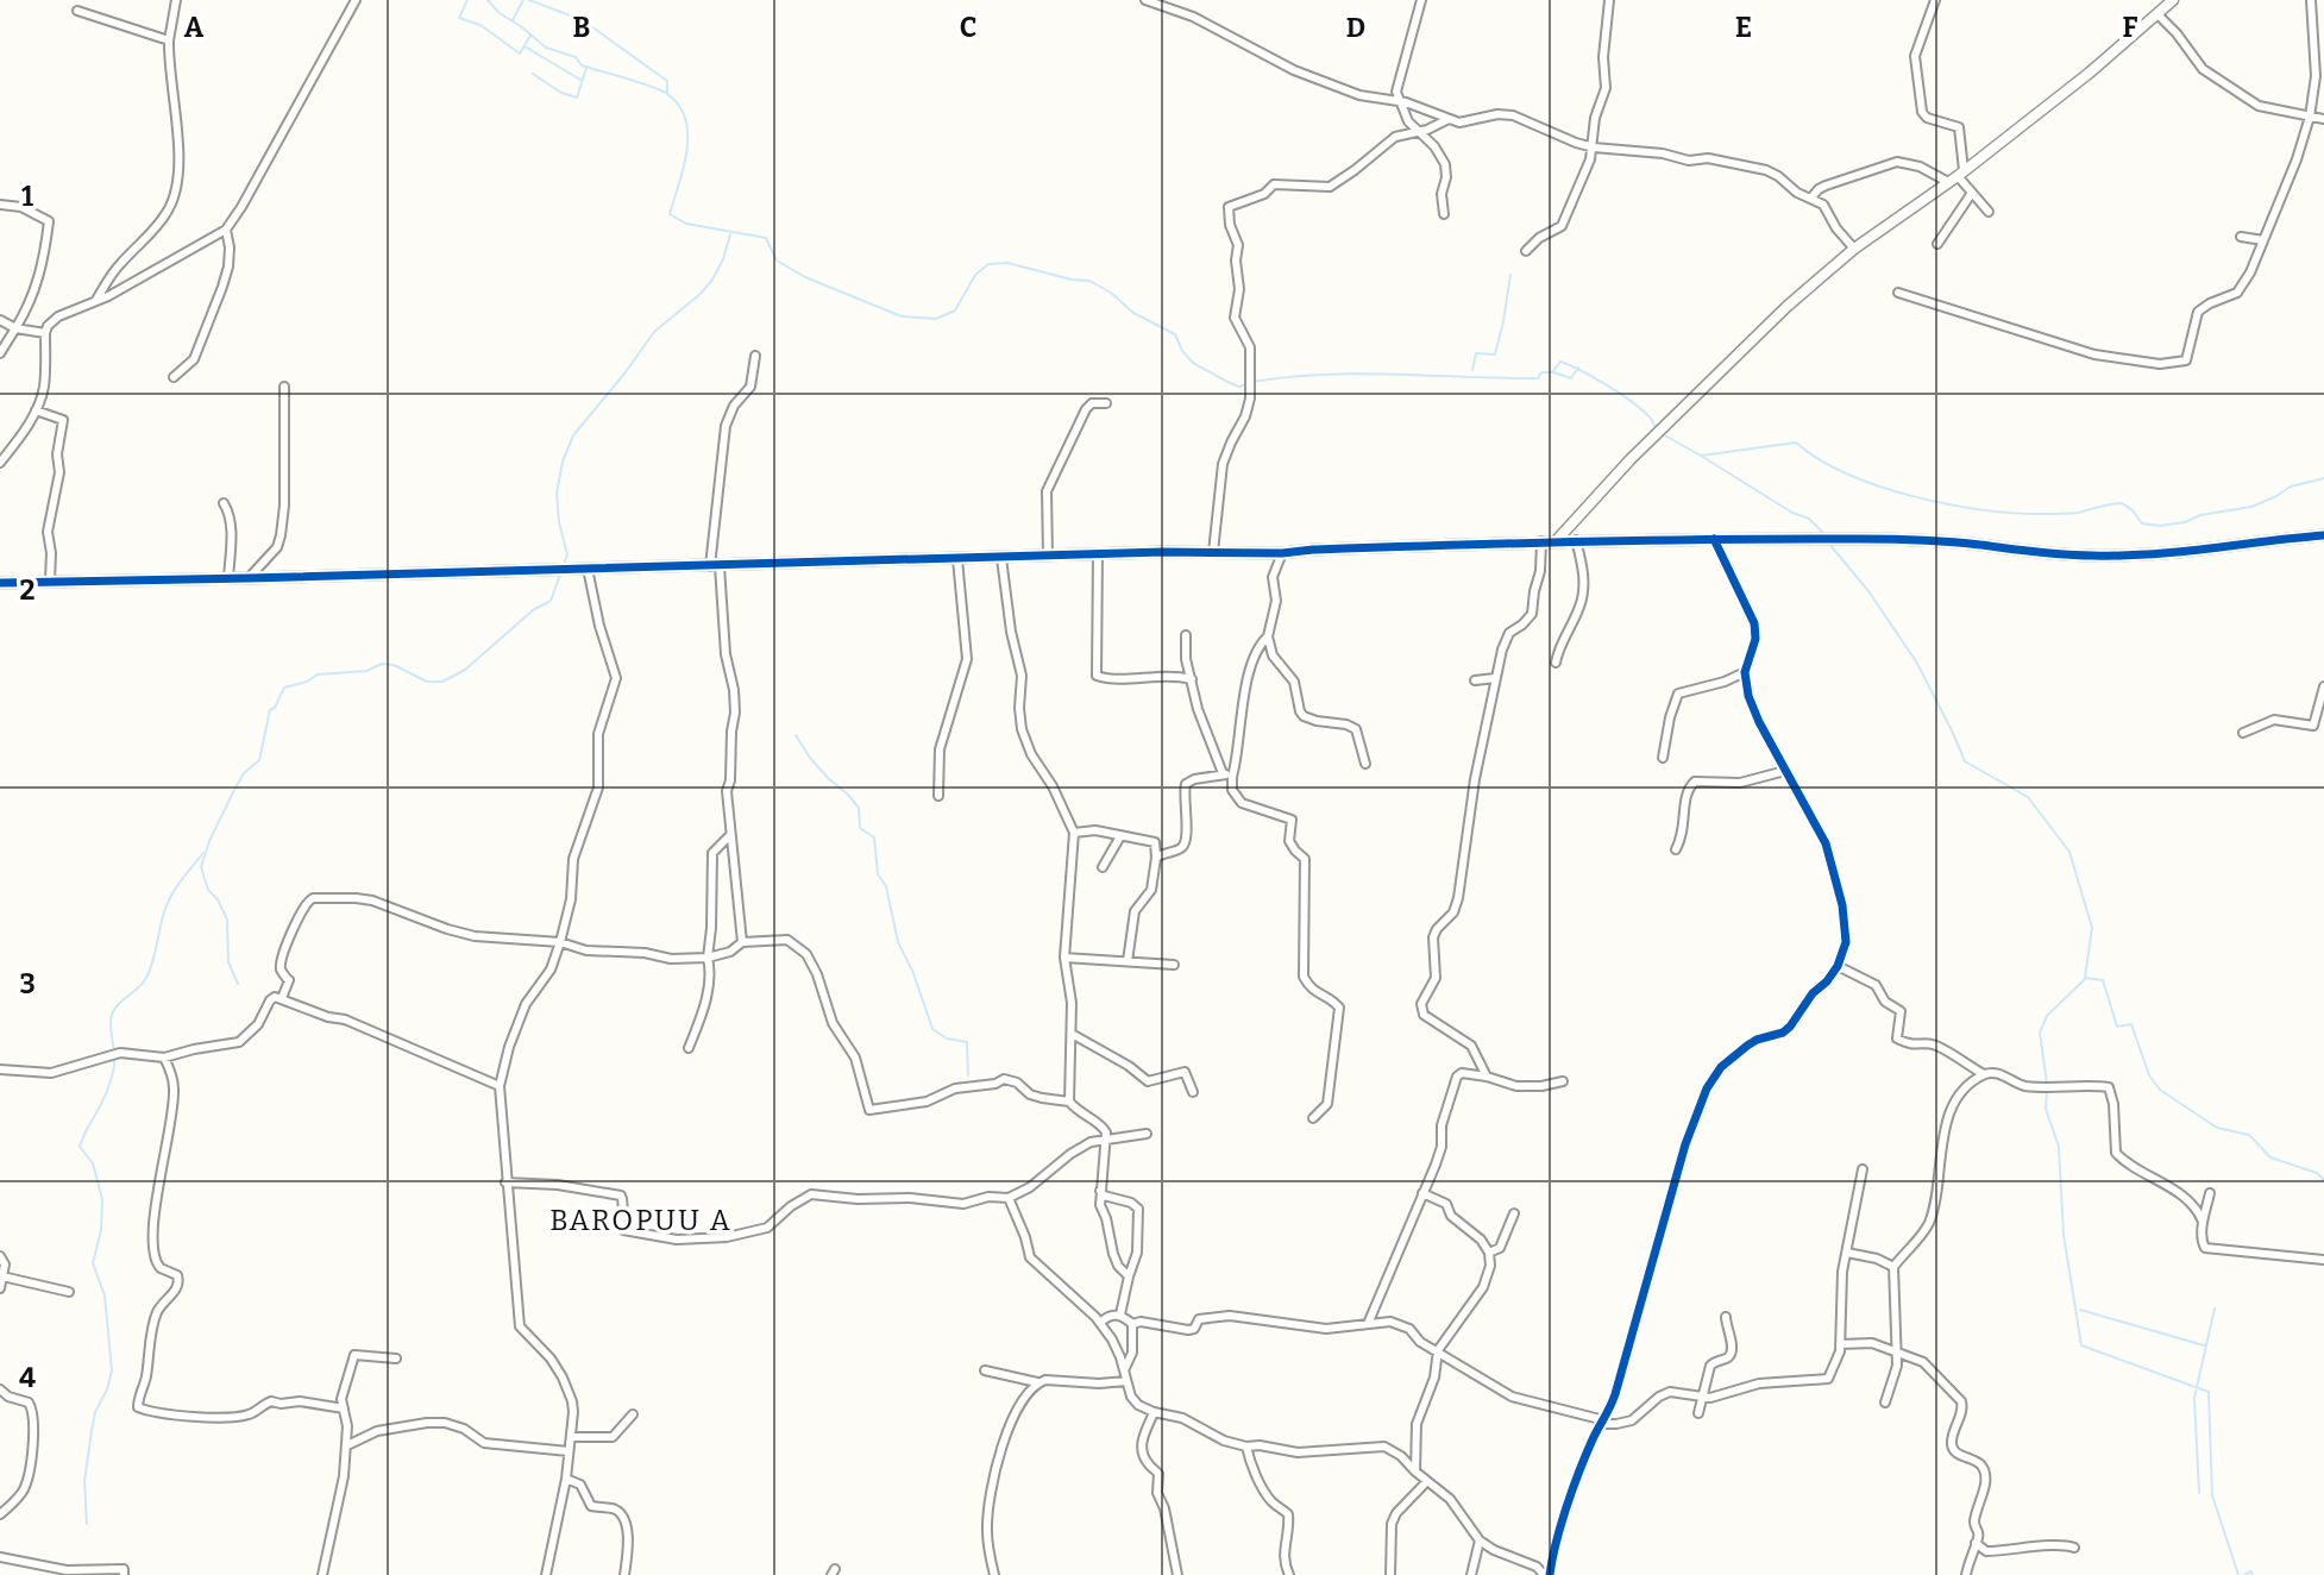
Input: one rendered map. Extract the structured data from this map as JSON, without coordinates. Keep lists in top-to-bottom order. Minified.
{"districts":["BAROPUU A"],"grid":{"columns":["A","B","C","D","E","F"],"rows":["1","2","3","4"]}}
